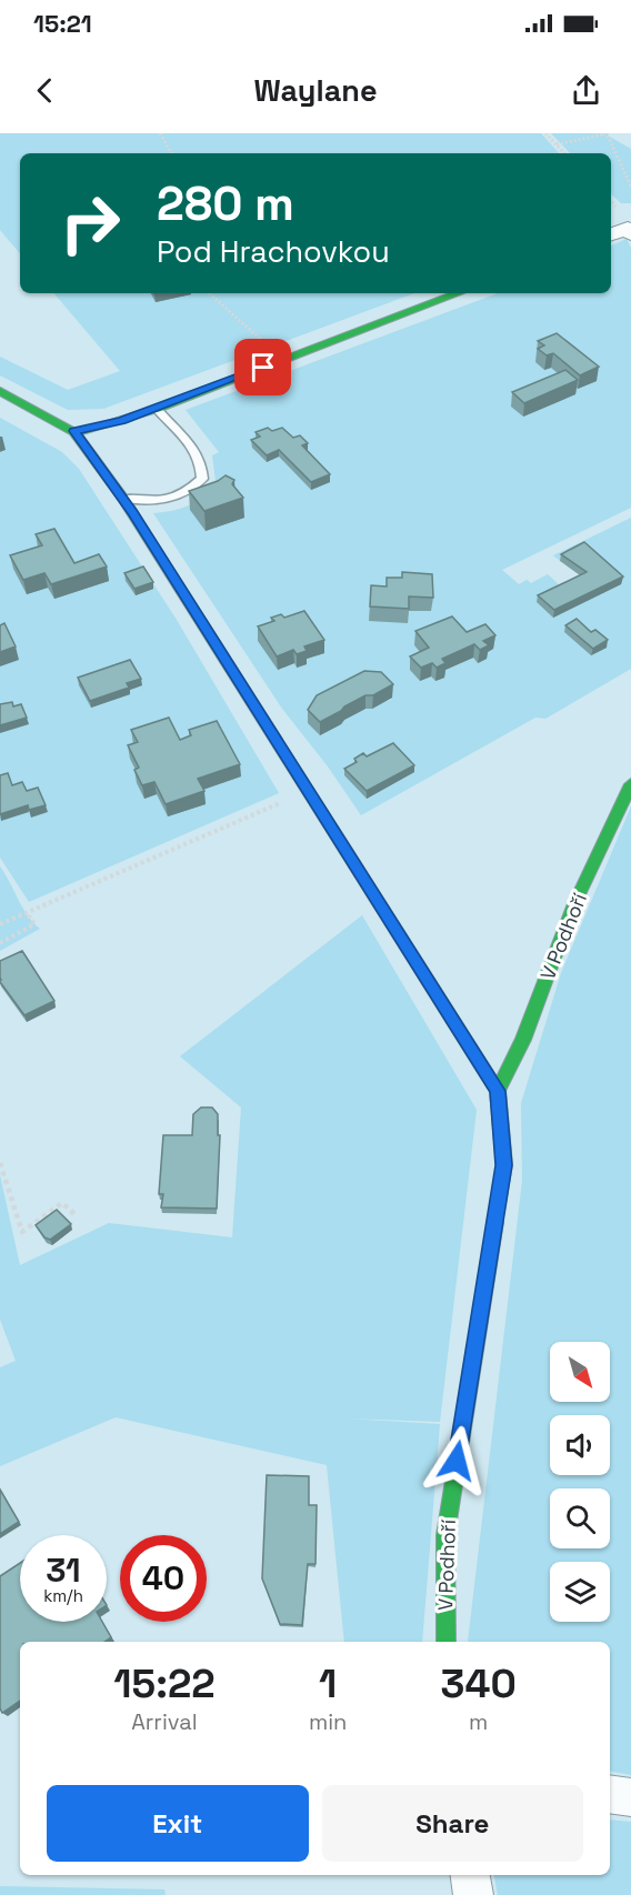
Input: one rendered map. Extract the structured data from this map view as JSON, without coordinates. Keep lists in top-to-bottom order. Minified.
{"streets":{"street":["V Podhoří"]},"north":"bottom right","page":{"status":"15:21","header":"Waylane","turn":["280 m","Pod Hrachovkou"],"speed":"31 km/h","limit":"40","eta":["15:22","Arrival","1","min","340","m"],"buttons":["Exit","Share"]}}
